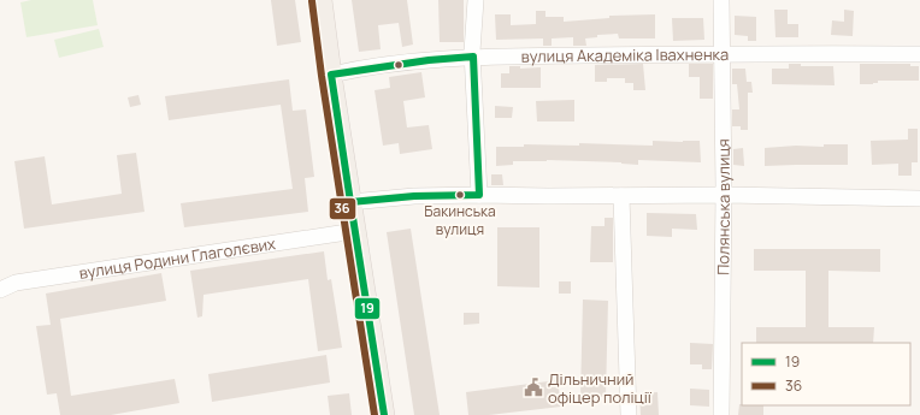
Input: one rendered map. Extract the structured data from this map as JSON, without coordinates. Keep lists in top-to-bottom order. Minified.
{"streets":{"street":["вулиця Академіка Івахненка","Полянська вулиця","вулиця Родини Глаголєвих"]},"crossings":[["вулиця Академіка Івахненка","Полянська вулиця"]],"places":{"other":["Бакинська вулиця"],"public building":["Дільничний офіцер поліції"]},"lines":["transit line 36","transit line 19"],"legend":["19","36"]}
